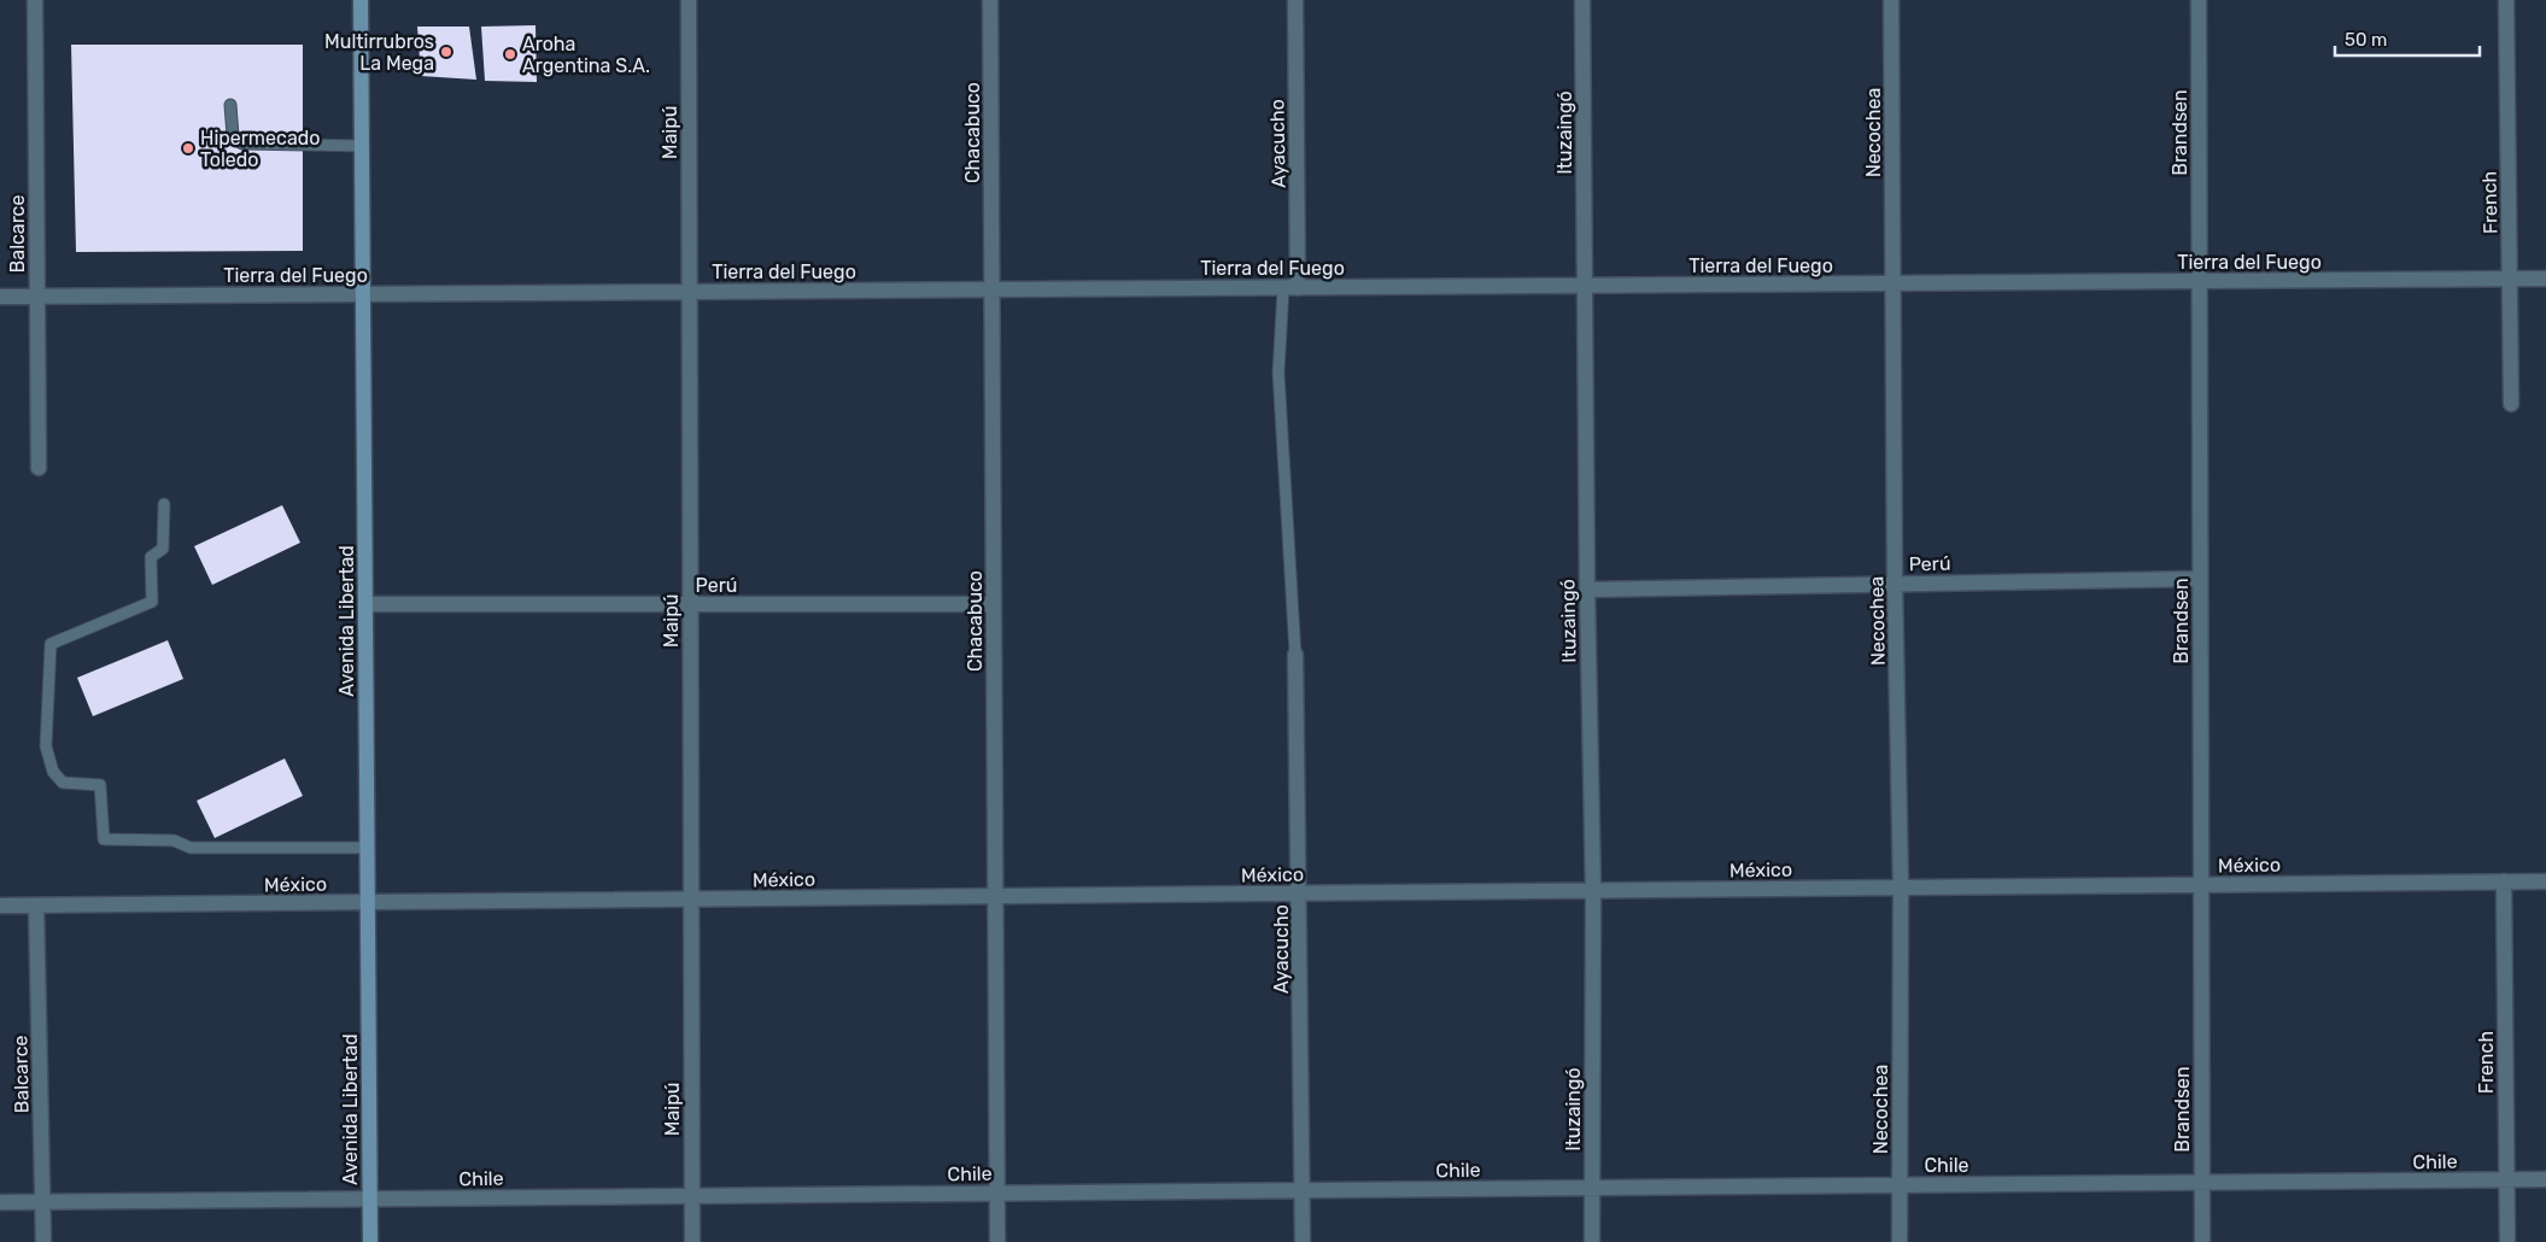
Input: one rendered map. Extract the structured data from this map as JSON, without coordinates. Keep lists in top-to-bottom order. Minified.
{"streets":{"main road":["Avenida Libertad"],"street":["Maipú","Chacabuco","Ituzaingó","Necochea","Brandsen","Ayacucho","French","Balcarce","Tierra del Fuego","Perú","México","Chile"]},"crossings":[["Maipú","Tierra del Fuego"],["Maipú","Perú"],["Maipú","México"],["Maipú","Chile"],["Chacabuco","Tierra del Fuego"],["Chacabuco","Perú"],["Chacabuco","México"],["Chacabuco","Chile"],["Ituzaingó","Tierra del Fuego"],["Ituzaingó","Perú"],["Ituzaingó","México"],["Ituzaingó","Chile"],["Necochea","Tierra del Fuego"],["Necochea","Perú"],["Necochea","México"],["Necochea","Chile"],["Brandsen","Tierra del Fuego"],["Brandsen","Perú"],["Brandsen","México"],["Brandsen","Chile"],["Ayacucho","Tierra del Fuego"],["Ayacucho","México"],["Ayacucho","Chile"],["French","Tierra del Fuego"],["French","México"],["French","Chile"],["Balcarce","Tierra del Fuego"],["Balcarce","México"],["Balcarce","Chile"],["Tierra del Fuego","Avenida Libertad"],["Perú","Avenida Libertad"],["Avenida Libertad","México"],["Avenida Libertad","Chile"]],"places":["Multirrubros La Mega","Aroha Argentina S.A.","Hipermecado Toledo"],"scale_bar":"50 m"}
